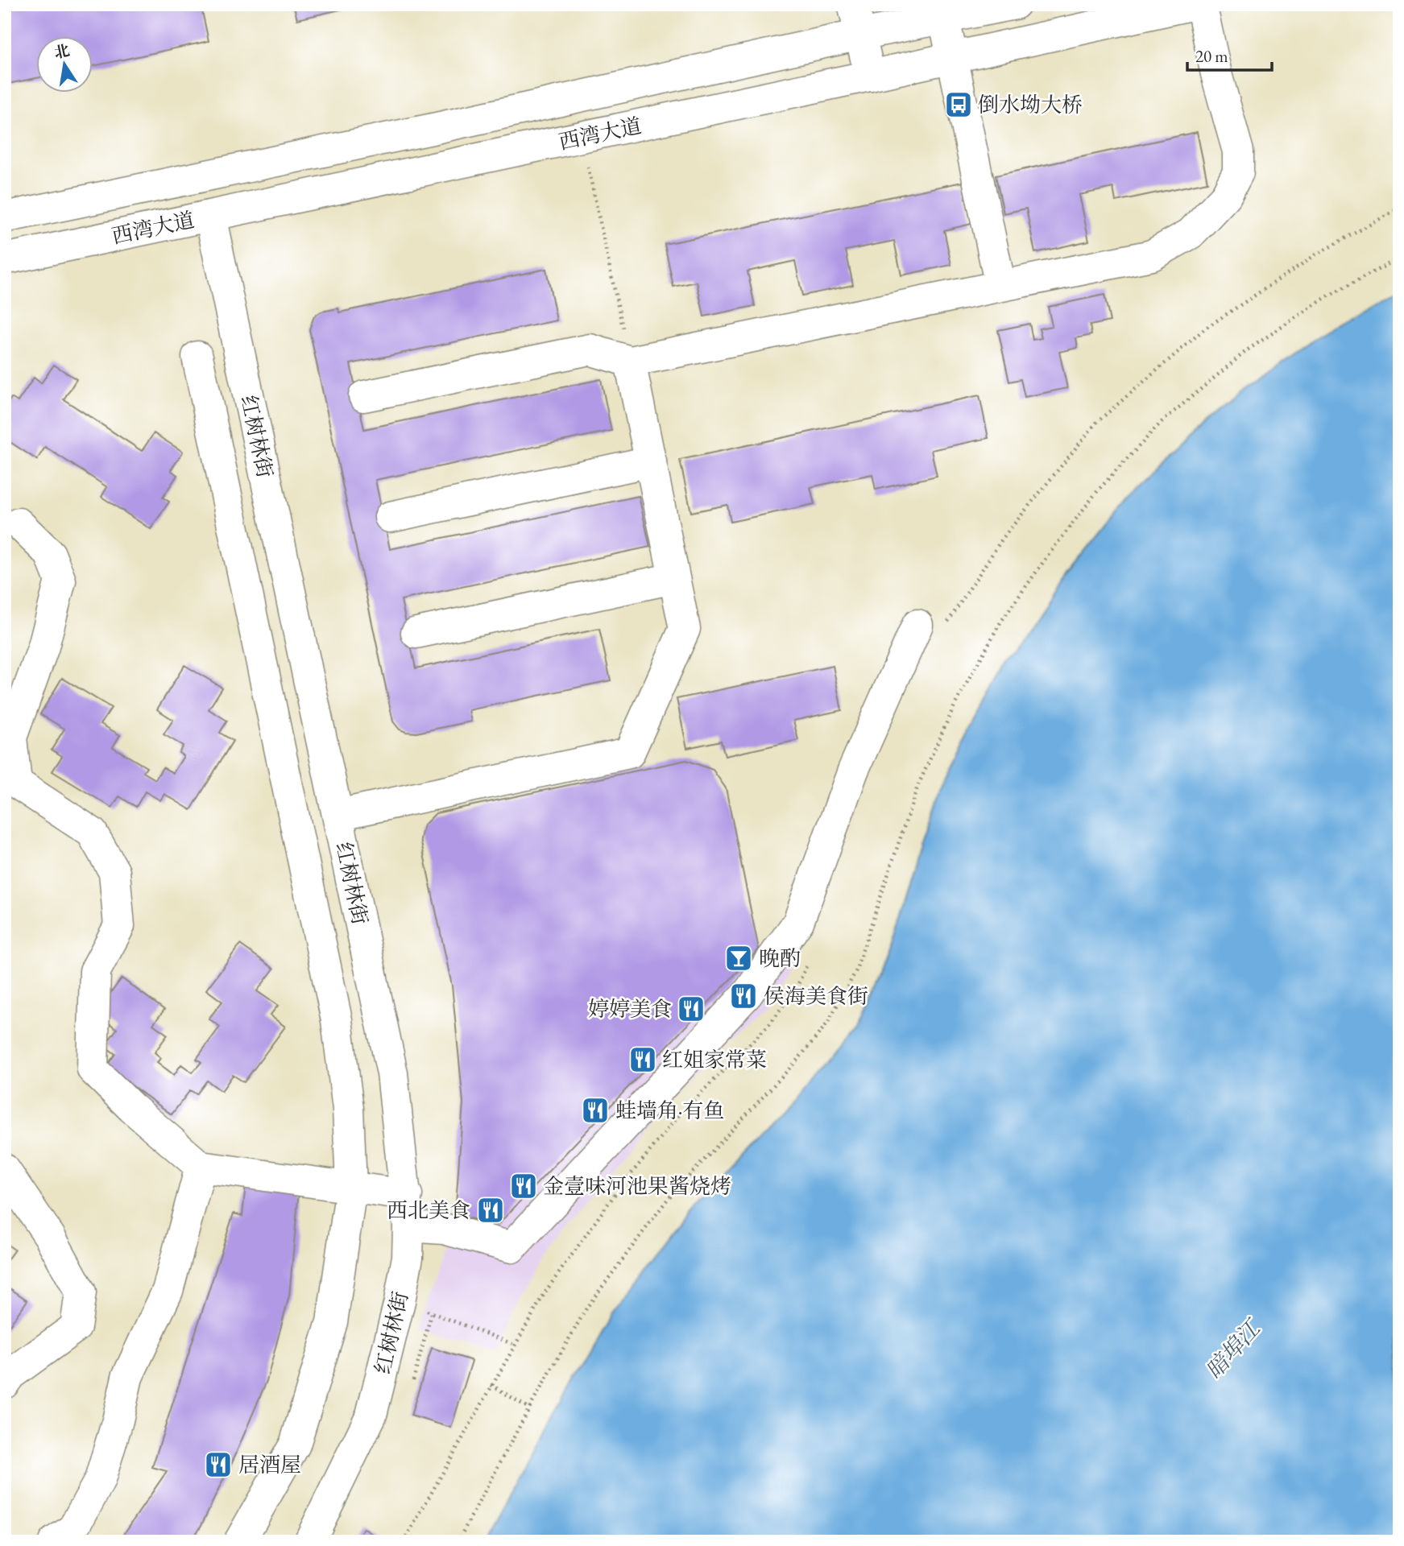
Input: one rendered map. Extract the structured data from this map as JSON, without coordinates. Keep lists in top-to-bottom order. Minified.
{"streets":{"street":["西湾大道","红树林街"]},"crossings":[["西湾大道","红树林街"]],"water":["暗埠江"],"places":{"bus stop":["倒水坳大桥"],"bar":["晚酌"],"restaurant":["侯海美食街","婷婷美食","红姐家常菜","蛙墙角·有鱼","金壹味河池果酱烧烤","西北美食","居酒屋"]},"scale_bar":"20 m","north":"top"}
